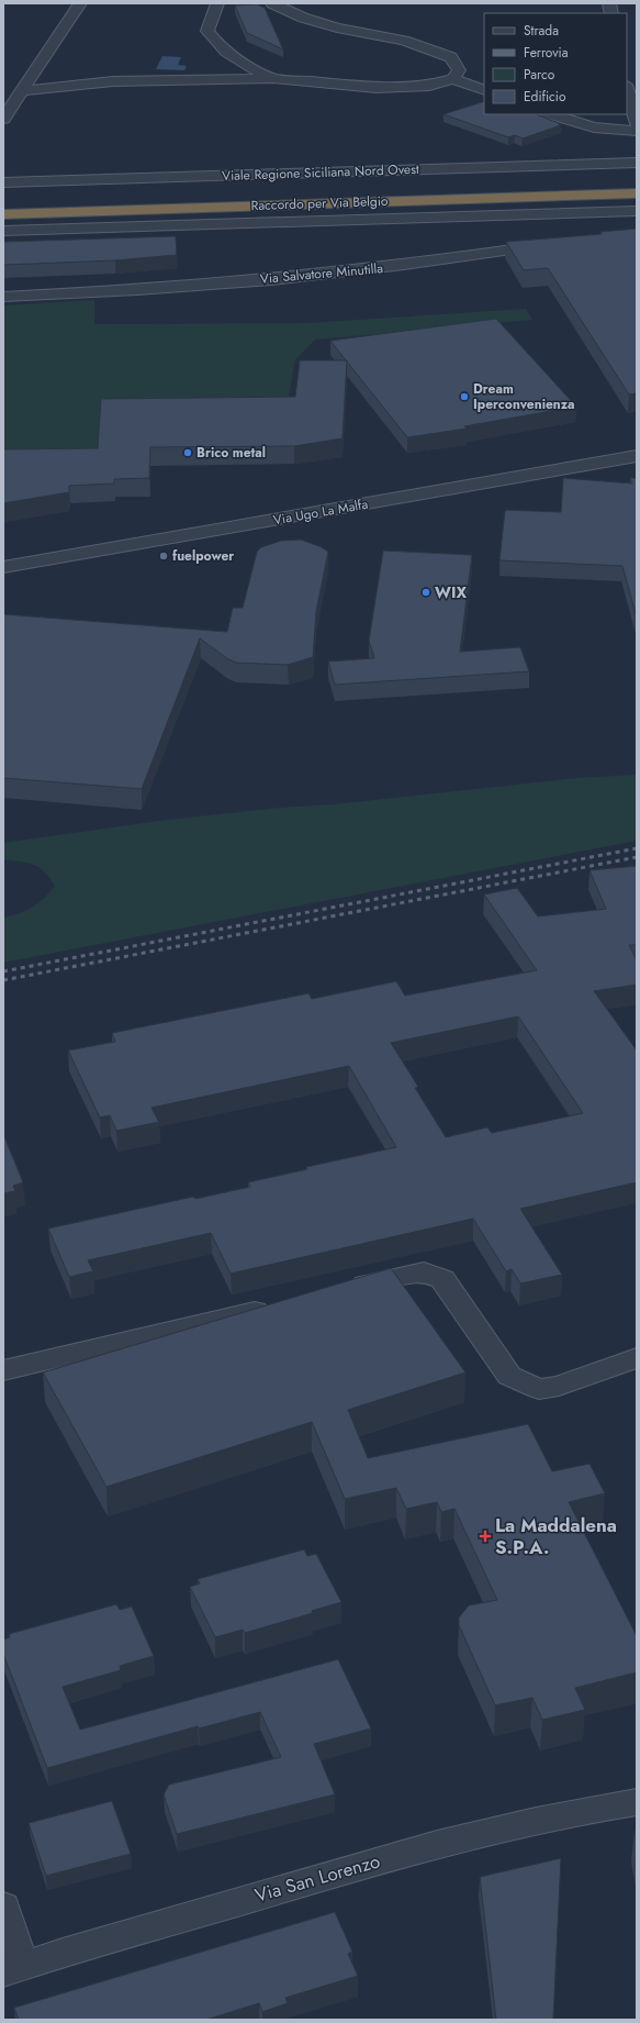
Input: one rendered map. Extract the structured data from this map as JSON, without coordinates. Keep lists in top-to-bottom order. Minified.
{"streets":{"highway":["Raccordo per Via Belgio"],"street":["Viale Regione Siciliana Nord Ovest","Via Salvatore Minutilla","Via Ugo La Malfa","Via San Lorenzo"]},"places":{"other":["Dream Iperconvenienza","Brico metal","fuelpower","WIX"],"health":["La Maddalena S.P.A."]},"legend":["Strada","Ferrovia","Parco","Edificio"]}
